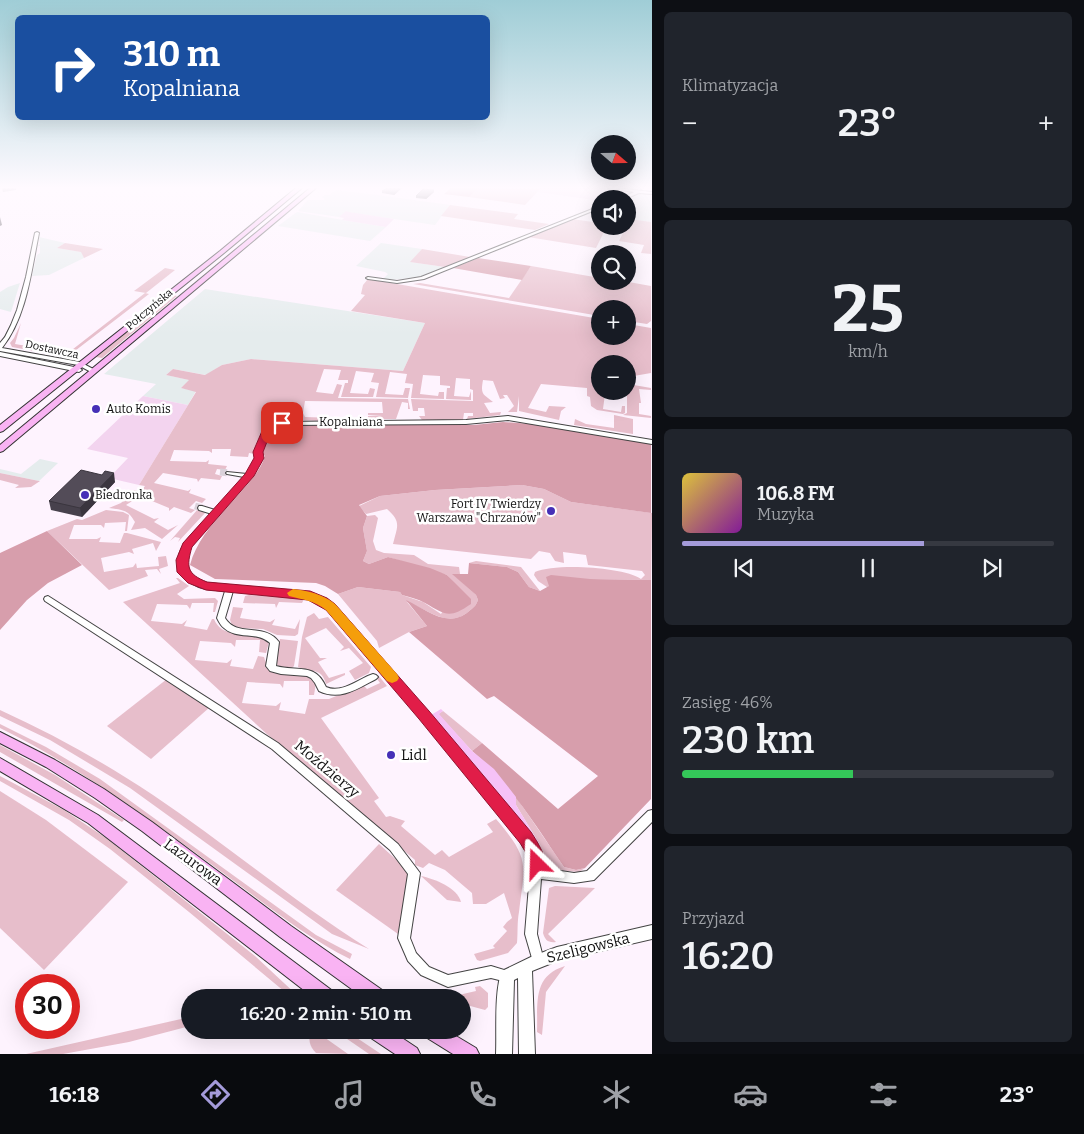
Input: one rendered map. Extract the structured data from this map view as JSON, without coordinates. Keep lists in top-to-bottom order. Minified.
{"streets":{"main road":["Połczyńska","Lazurowa"],"street":["Dostawcza","Kopalniana","Moździerzy","Szeligowska"]},"crossings":[["Połczyńska","Dostawcza"],["Kopalniana","Szeligowska"],["Moździerzy","Szeligowska"]],"places":["Auto Komis","Biedronka","Fort IV Twierdzy Warszawa \"Chrzanów\"","Lidl"],"north":"right","page":{"tile":["Klimatyzacja",["25","km/h"],["Zasięg · 46%","230 km"],["Przyjazd","16:20"]],"turn":["310 m","Kopalniana"],"heat":["−","23°","+"],"map_buttons":["+","−"],"song":["106.8 FM","Muzyka"],"limit":"30","trip":"16:20 · 2 min · 510 m","tabs":["16:18","23°"]}}
